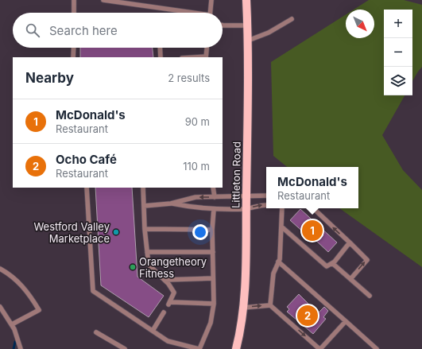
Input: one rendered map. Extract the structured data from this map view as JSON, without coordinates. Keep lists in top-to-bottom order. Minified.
{"streets":{"main road":["Littleton Road"]},"places":["Westford Valley Marketplace","Orangetheory Fitness"],"north":"bottom right","page":{"map_buttons":["+","−"],"search":"Search here","heading":["Nearby","2 results"],"list":[{"mark":"1","name":"McDonald's","note":"Restaurant","value":"90 m"},{"mark":"2","name":"Ocho Café","note":"Restaurant","value":"110 m"}],"popup":["McDonald's","Restaurant"],"pins":["1","2"]}}
